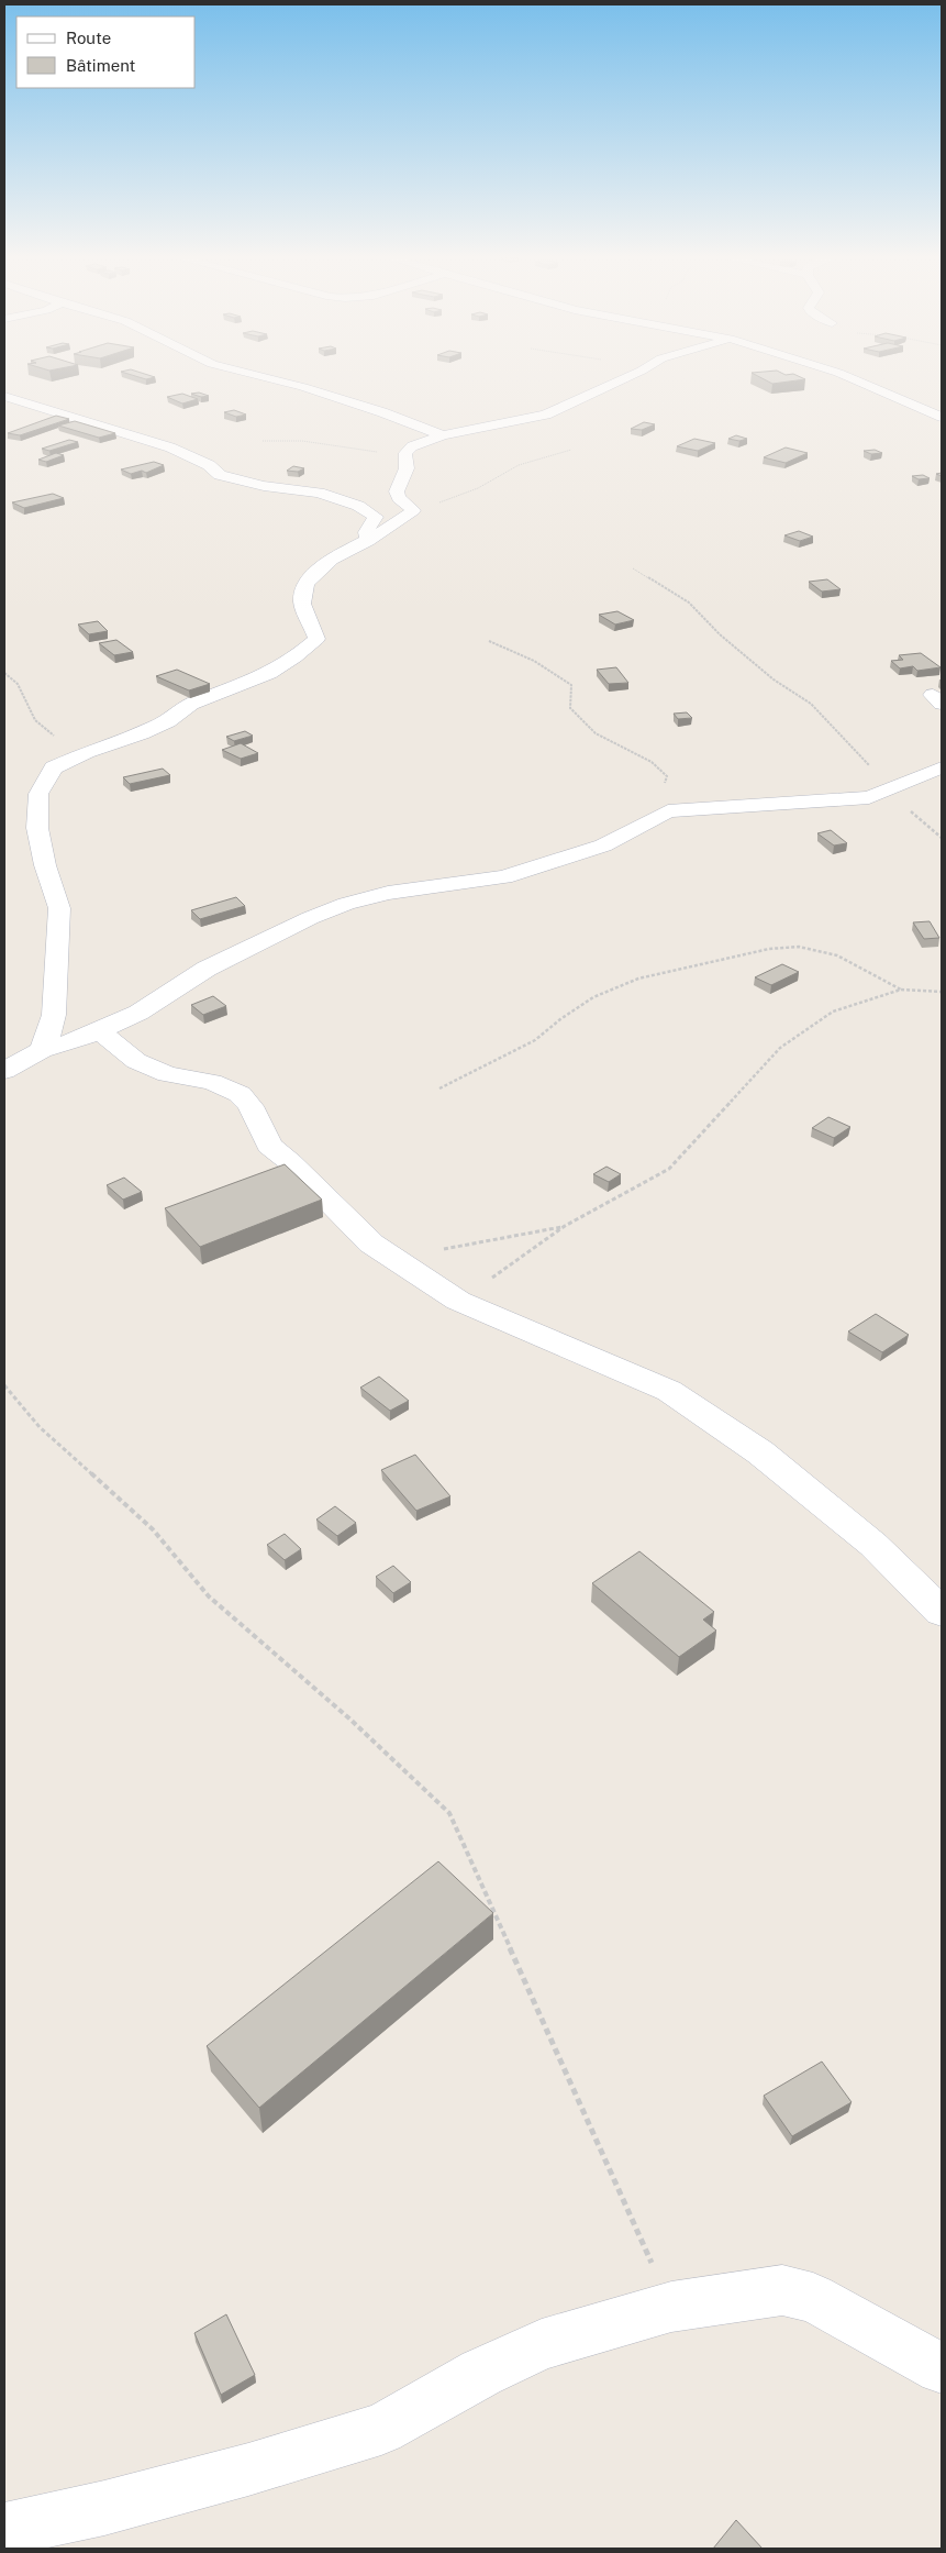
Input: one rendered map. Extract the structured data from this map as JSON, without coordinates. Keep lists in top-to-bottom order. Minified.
{"legend":["Route","Bâtiment"]}
